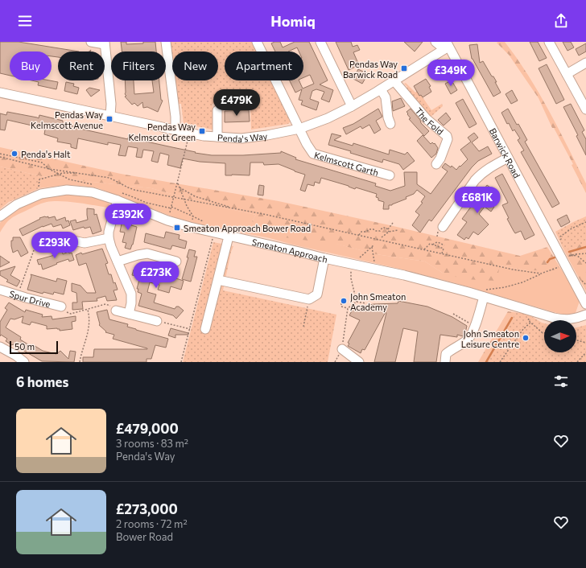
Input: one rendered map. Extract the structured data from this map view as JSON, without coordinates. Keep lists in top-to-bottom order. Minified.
{"streets":{"street":["The Fold","Penda's Way","Barwick Road","Kelmscott Garth","Smeaton Approach","Spur Drive"]},"crossings":[["The Fold","Penda's Way"],["Penda's Way","Barwick Road"],["Penda's Way","Kelmscott Garth"]],"places":{"transit":["Pendas Way Barwick Road","Pendas Way Kelmscott Avenue","Pendas Way Kelmscott Green","Smeaton Approach Bower Road"],"other":["Penda's Halt","John Smeaton Academy","John Smeaton Leisure Centre"]},"scale_bar":"50 m","north":"right","page":{"header":"Homiq","chip":["Buy","Rent","Filters","New","Apartment"],"price":["£349K","£479K","£681K","£392K","£293K","£273K"],"scale":"50 m","heading":"6 homes","list":[{"name":"£479,000","note":"3 rooms · 83 m² · Penda's Way"},{"name":"£273,000","note":"2 rooms · 72 m² · Bower Road"}]}}
